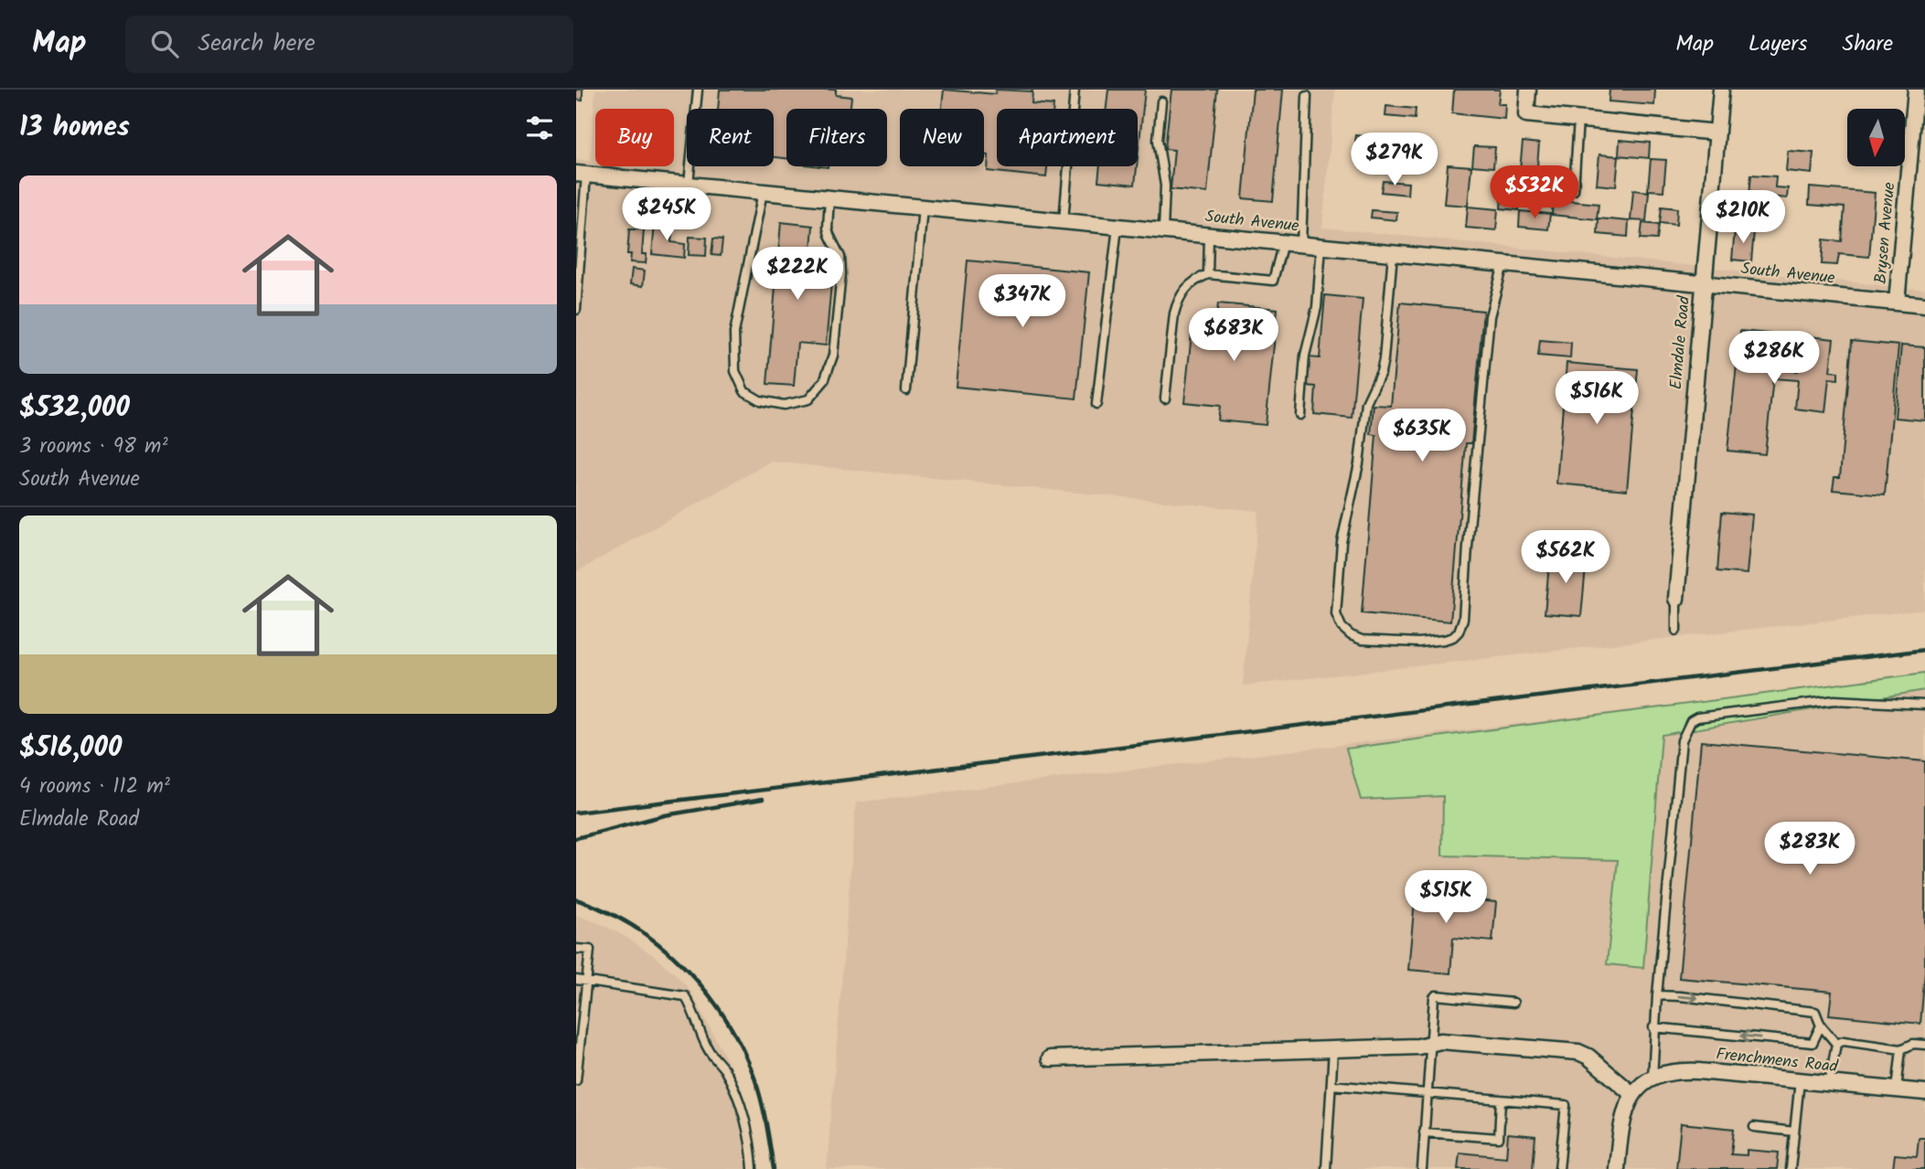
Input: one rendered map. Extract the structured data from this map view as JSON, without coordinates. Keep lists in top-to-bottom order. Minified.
{"streets":{"street":["South Avenue","Brysen Avenue","Elmdale Road","Frenchmens Road"]},"crossings":[["South Avenue","Brysen Avenue"],["South Avenue","Elmdale Road"]],"north":"bottom","page":{"header":"Map","search":"Search here","nav":["Map","Layers","Share"],"heading":"13 homes","chip":["Buy","Rent","Filters","New","Apartment"],"price":["$279K","$532K","$245K","$210K","$222K","$347K","$683K","$286K","$516K","$635K","$562K","$283K","$515K"],"list":[{"name":"$532,000","note":"3 rooms · 98 m² · South Avenue"},{"name":"$516,000","note":"4 rooms · 112 m² · Elmdale Road"}]}}
